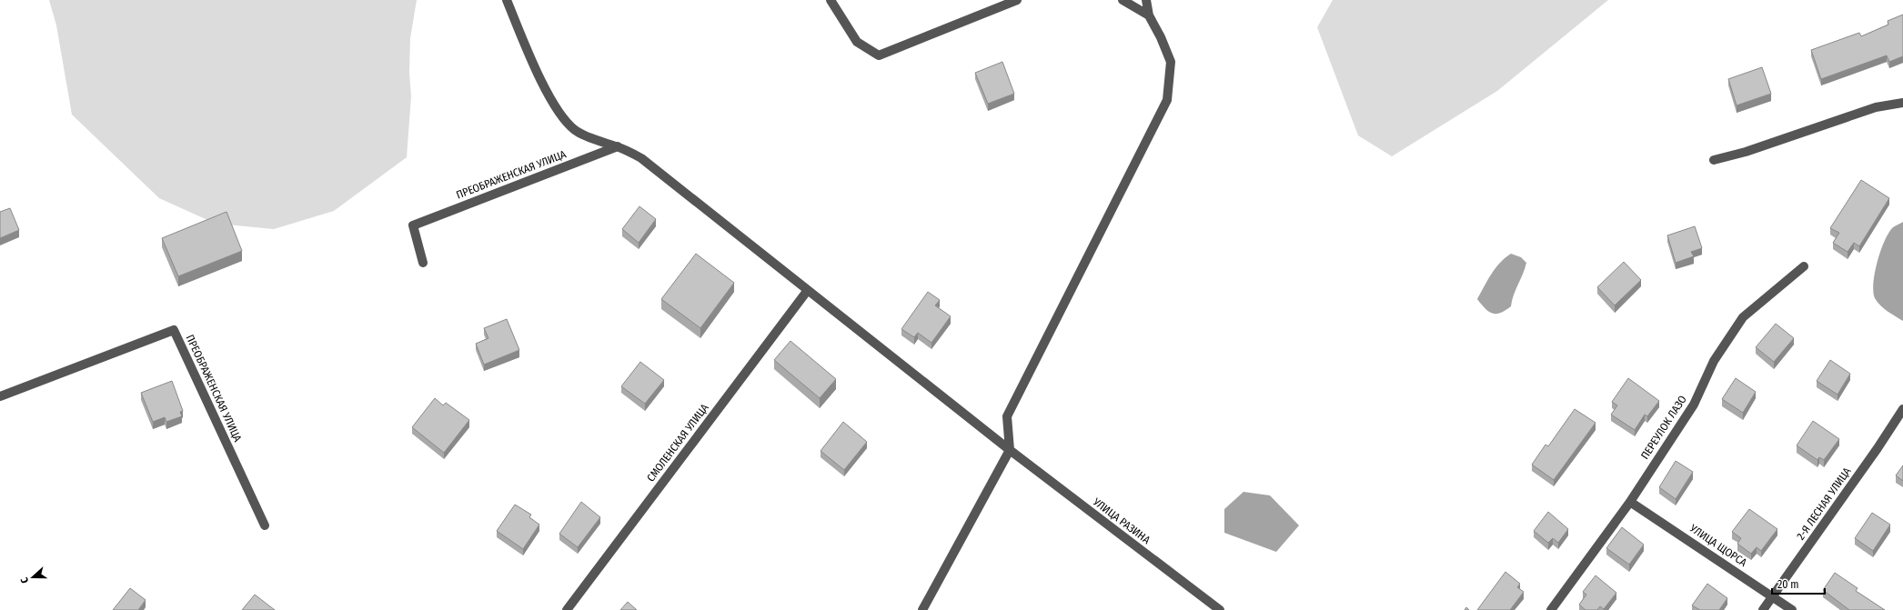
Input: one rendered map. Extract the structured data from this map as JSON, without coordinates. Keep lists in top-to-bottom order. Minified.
{"streets":{"street":["ПРЕОБРАЖЕНСКАЯ УЛИЦА","ПЕРЕУЛОК ЛАЗО","СМОЛЕНСКАЯ УЛИЦА","2-Я ЛЕСНАЯ УЛИЦА","УЛИЦА РАЗИНА","УЛИЦА ЩОРСА"]},"crossings":[["ПРЕОБРАЖЕНСКАЯ УЛИЦА","УЛИЦА РАЗИНА"],["ПЕРЕУЛОК ЛАЗО","УЛИЦА ЩОРСА"],["СМОЛЕНСКАЯ УЛИЦА","УЛИЦА РАЗИНА"],["2-Я ЛЕСНАЯ УЛИЦА","УЛИЦА ЩОРСА"]],"scale_bar":"20 m","north":"left"}
